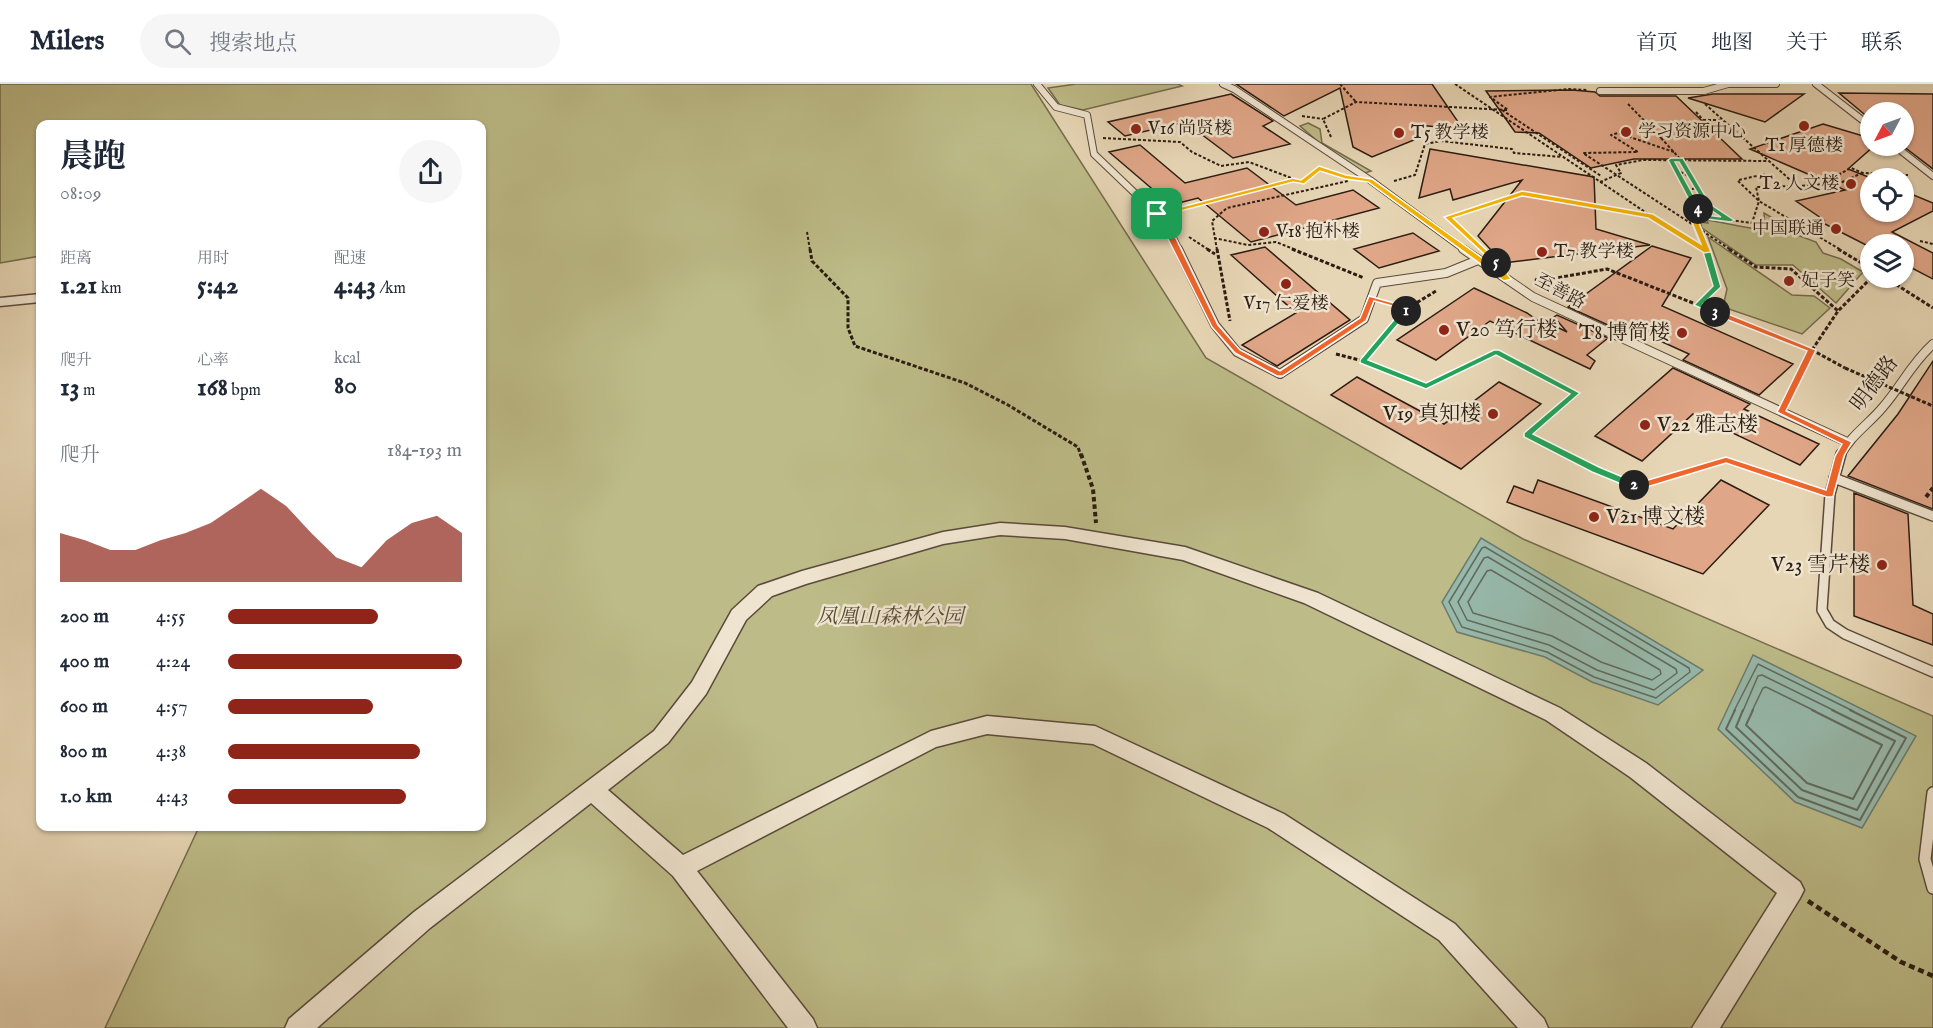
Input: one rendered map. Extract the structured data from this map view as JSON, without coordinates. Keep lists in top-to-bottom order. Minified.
{"streets":{"lane":["至善路","明德路"]},"crossings":[["至善路","明德路"]],"parks":["凤凰山森林公园"],"places":["T1 厚德楼","V16 尚贤楼","学习资源中心","T5 教学楼","T2 人文楼","中国联通","V18 抱朴楼","T7 教学楼","妃子笑","V17 仁爱楼","V20 笃行楼","T8 博简楼","V19 真知楼","V22 雅志楼","V21 博文楼","V23 雪芹楼"],"north":"bottom left","page":{"header":"Milers","search":"搜索地点","nav":["首页","地图","关于","联系"],"heading":["晨跑","08:09"],"pins":["4","5","1","3","2"],"stats":[["距离","1.21 km"],["用时","5:42"],["配速","4:43 /km"],["爬升","13 m"],["心率","168 bpm"],["kcal","80"]],"chart":["爬升","184–193 m"],"list":[{"name":"200 m","note":"4:55"},{"name":"400 m","note":"4:24"},{"name":"600 m","note":"4:57"},{"name":"800 m","note":"4:38"},{"name":"1.0 km","note":"4:43"}]}}
